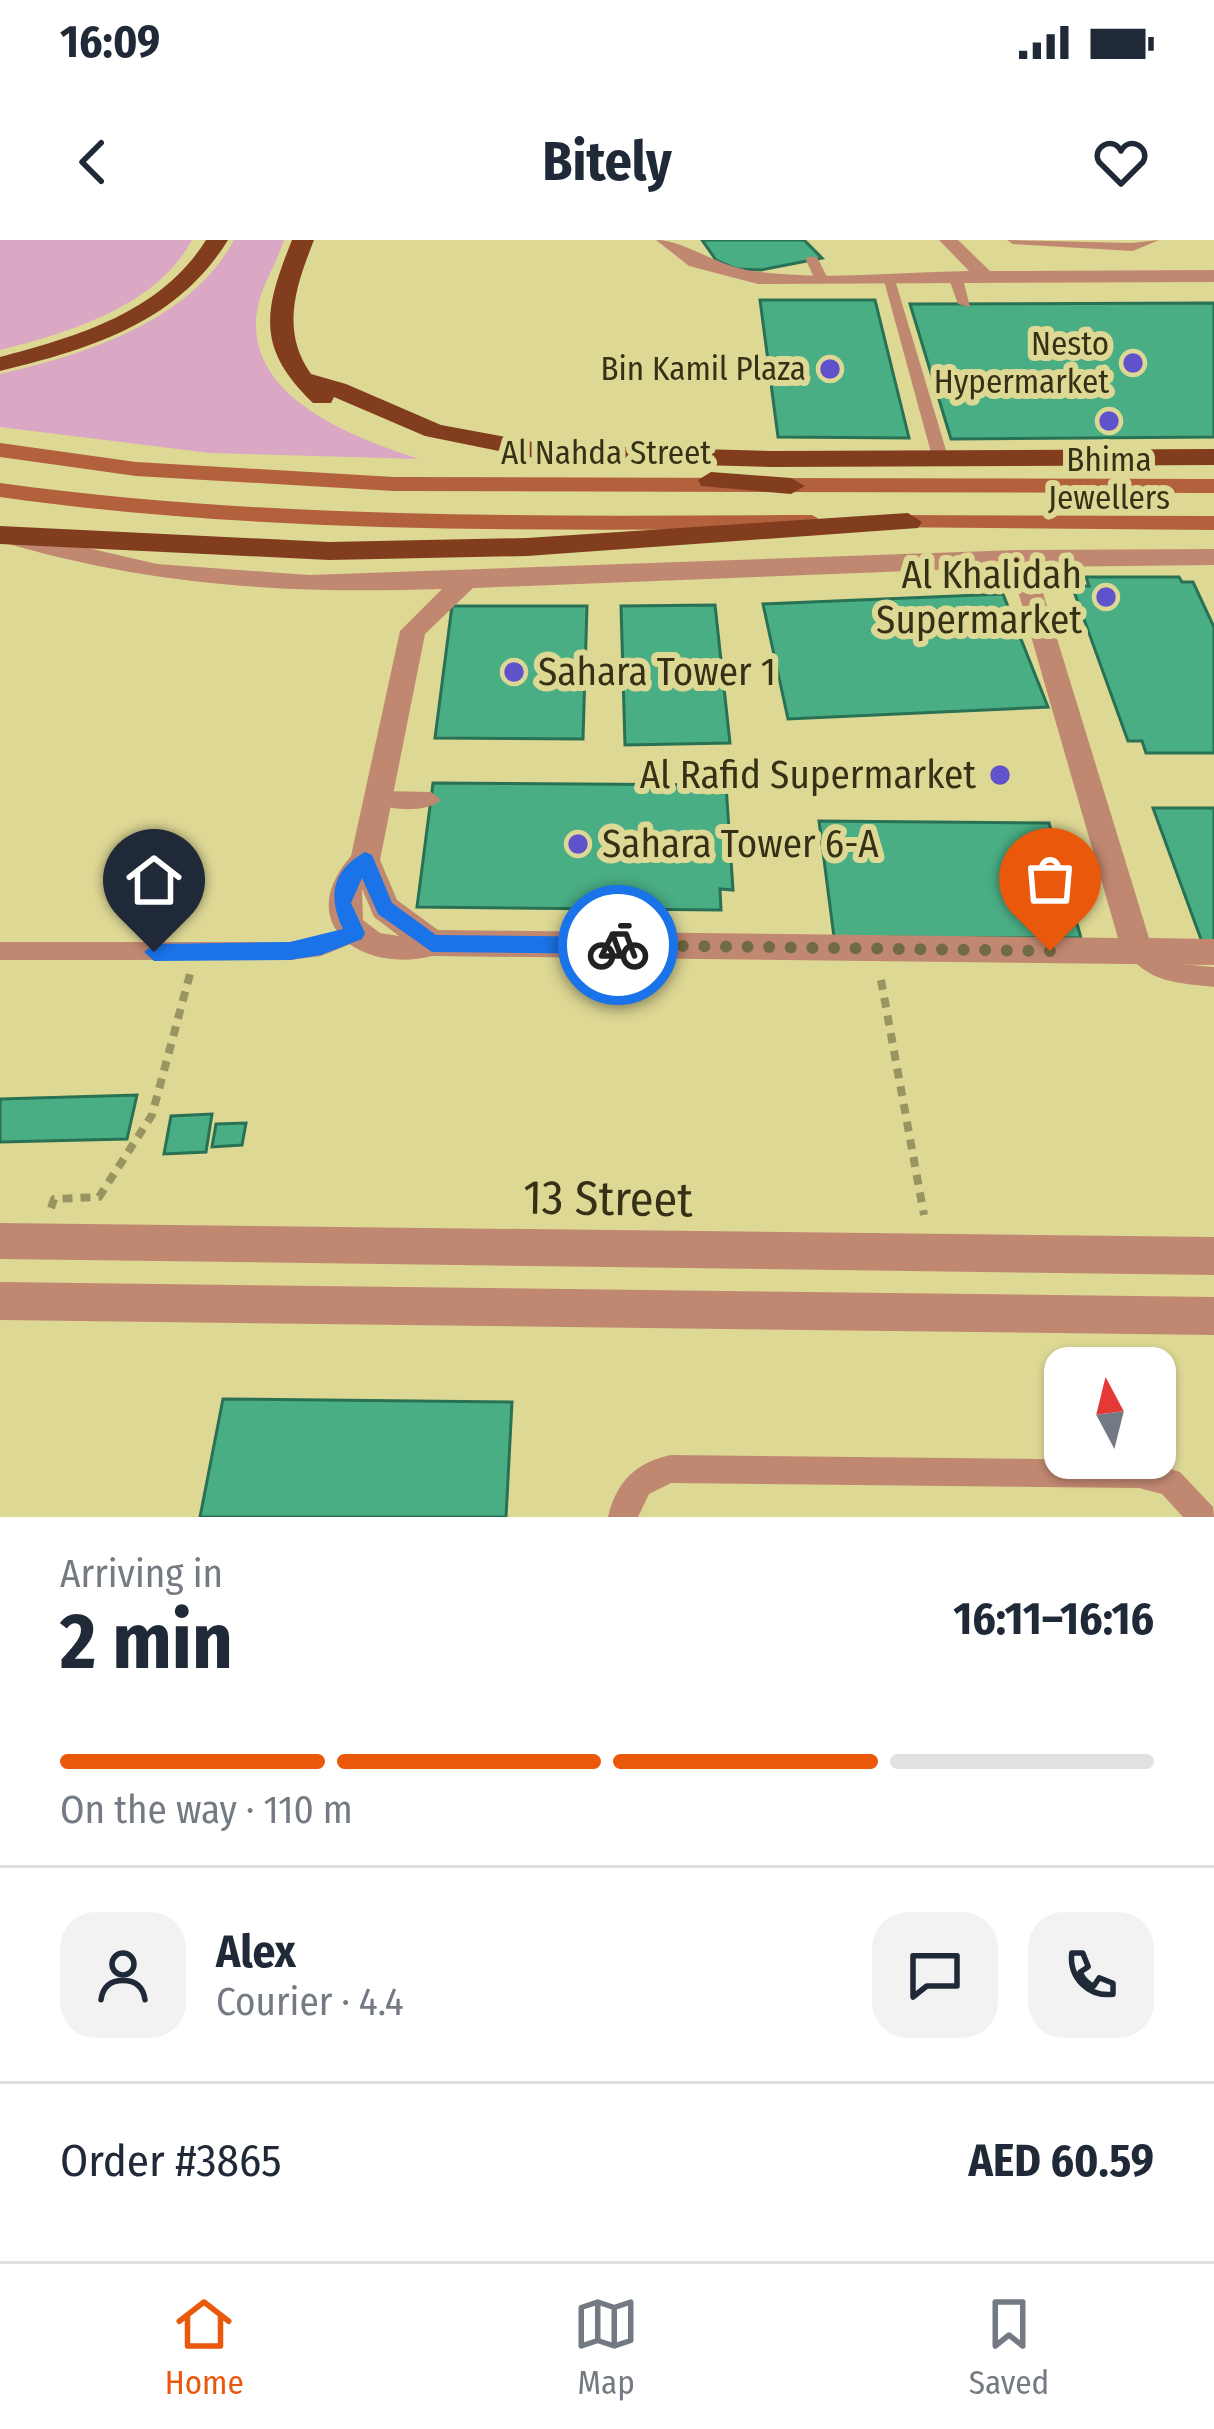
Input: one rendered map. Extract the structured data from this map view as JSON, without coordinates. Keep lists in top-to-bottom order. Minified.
{"streets":{"main road":["Al Nahda Street"],"street":["13 Street"]},"places":["Nesto Hypermarket","Bin Kamil Plaza","Bhima Jewellers","Al Khalidah Supermarket","Sahara Tower 1","Al Rafid Supermarket","Sahara Tower 6-A"],"north":"top","page":{"status":"16:09","header":"Bitely","heading":["2 min","Arriving in","16:11–16:16"],"panel":["Alex","Courier · 4.4","Order #3865","AED 60.59"],"bar":"On the way · 110 m","tabs":["Home","Map","Saved"]}}
